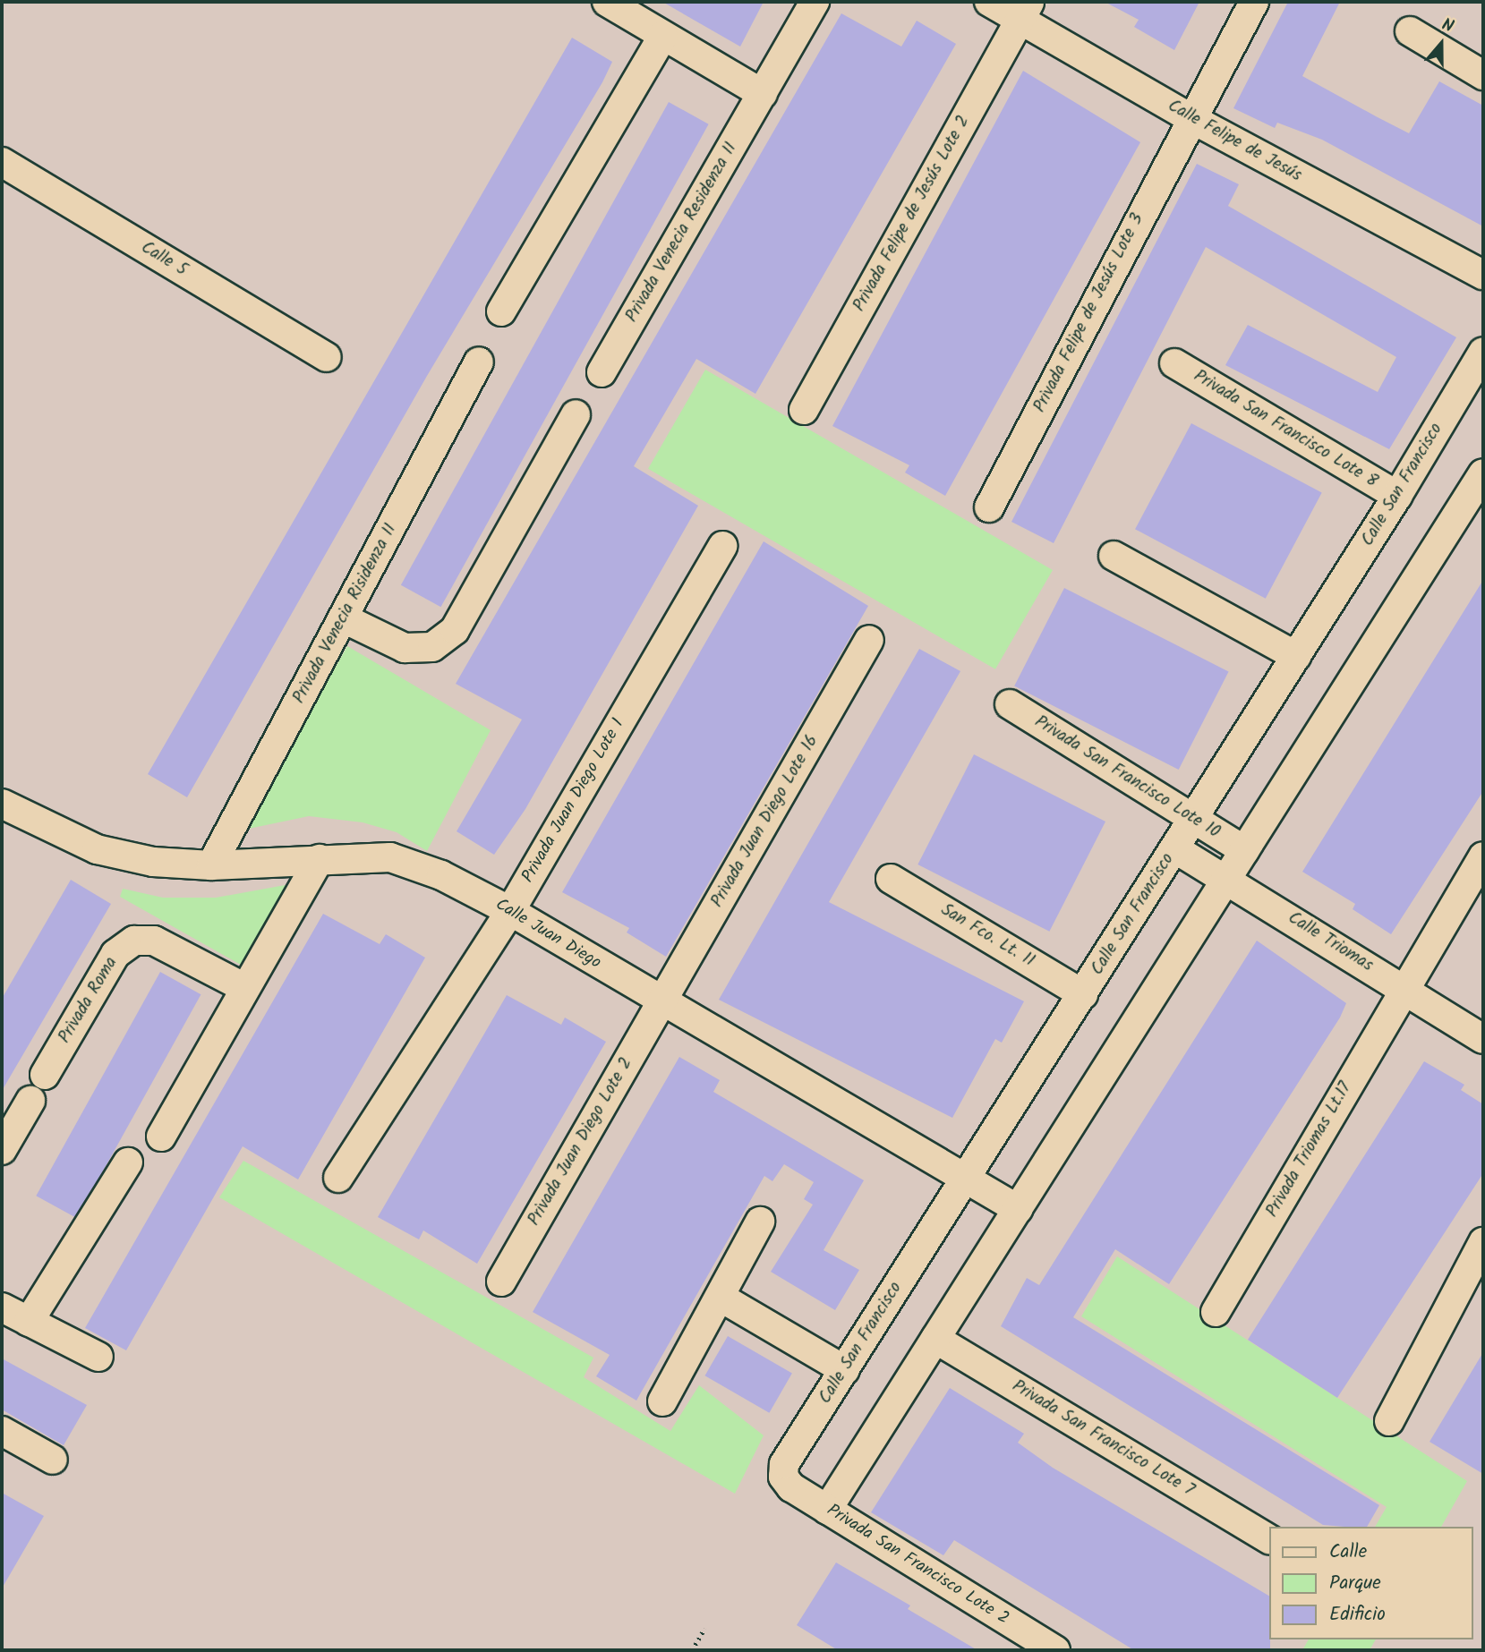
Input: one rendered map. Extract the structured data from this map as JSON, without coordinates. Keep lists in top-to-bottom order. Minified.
{"streets":{"street":["Calle Felipe de Jesús","Privada Felipe de Jesús Lote 2","Privada Venecia Residenza II","Calle 5","Privada Felipe de Jesús Lote 3","Privada San Francisco Lote 8","Calle San Francisco","Privada Venecia Risidenza II","Privada San Francisco Lote 10","Privada Juan Diego Lote 1","Privada Juan Diego Lote 16","Calle Juan Diego","San Fco. Lt. 11","Calle Triomas","Privada Roma","Privada Juan Diego Lote 2","Privada Triomas Lt.17","Privada San Francisco Lote 7","Privada San Francisco Lote 2"]},"crossings":[["Calle Felipe de Jesús","Privada Felipe de Jesús Lote 2"],["Calle Felipe de Jesús","Privada Felipe de Jesús Lote 3"],["Privada San Francisco Lote 8","Calle San Francisco"],["Calle San Francisco","Privada San Francisco Lote 10"],["Calle San Francisco","Calle Juan Diego"],["Calle San Francisco","San Fco. Lt. 11"],["Calle San Francisco","Calle Triomas"],["Calle San Francisco","Privada San Francisco Lote 2"],["Privada Venecia Risidenza II","Calle Juan Diego"],["Privada Juan Diego Lote 1","Calle Juan Diego"],["Privada Juan Diego Lote 16","Calle Juan Diego"],["Privada Juan Diego Lote 16","Privada Juan Diego Lote 2"],["Calle Juan Diego","Privada Juan Diego Lote 2"],["Calle Triomas","Privada Triomas Lt.17"]],"legend":["Calle","Parque","Edificio"],"north":"top"}
